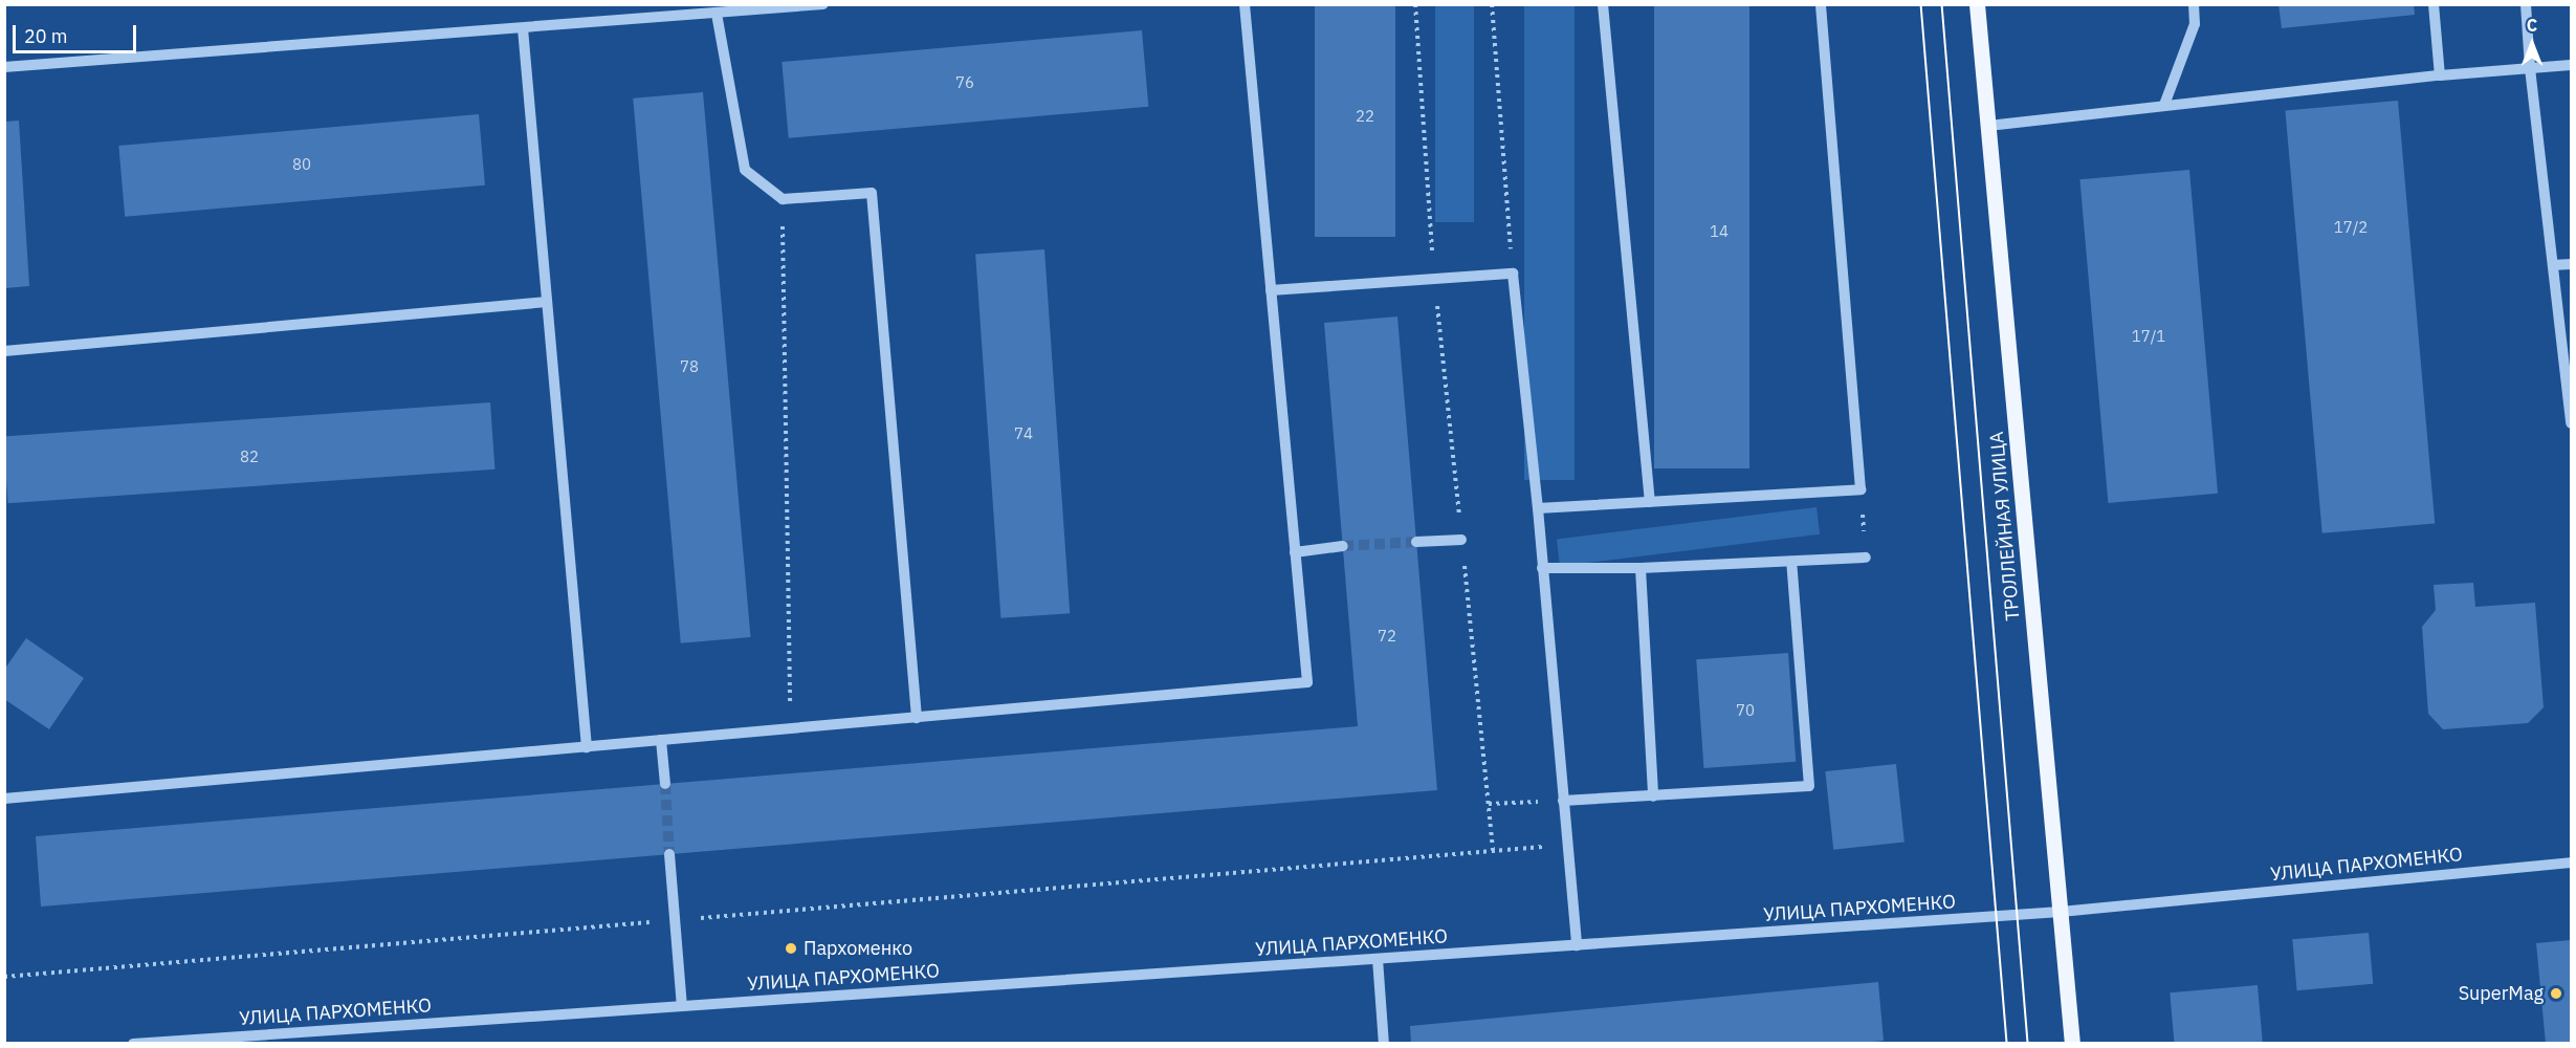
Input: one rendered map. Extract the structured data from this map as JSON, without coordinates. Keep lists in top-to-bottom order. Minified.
{"streets":{"main road":["ТРОЛЛЕЙНАЯ УЛИЦА"],"street":["УЛИЦА ПАРХОМЕНКО"]},"crossings":[["ТРОЛЛЕЙНАЯ УЛИЦА","УЛИЦА ПАРХОМЕНКО"]],"places":["Пархоменко","SuperMag"],"house_numbers":["76","22","80","17/2","14","17/1","78","74","82","72","70"],"scale_bar":"20 m","north":"top"}
